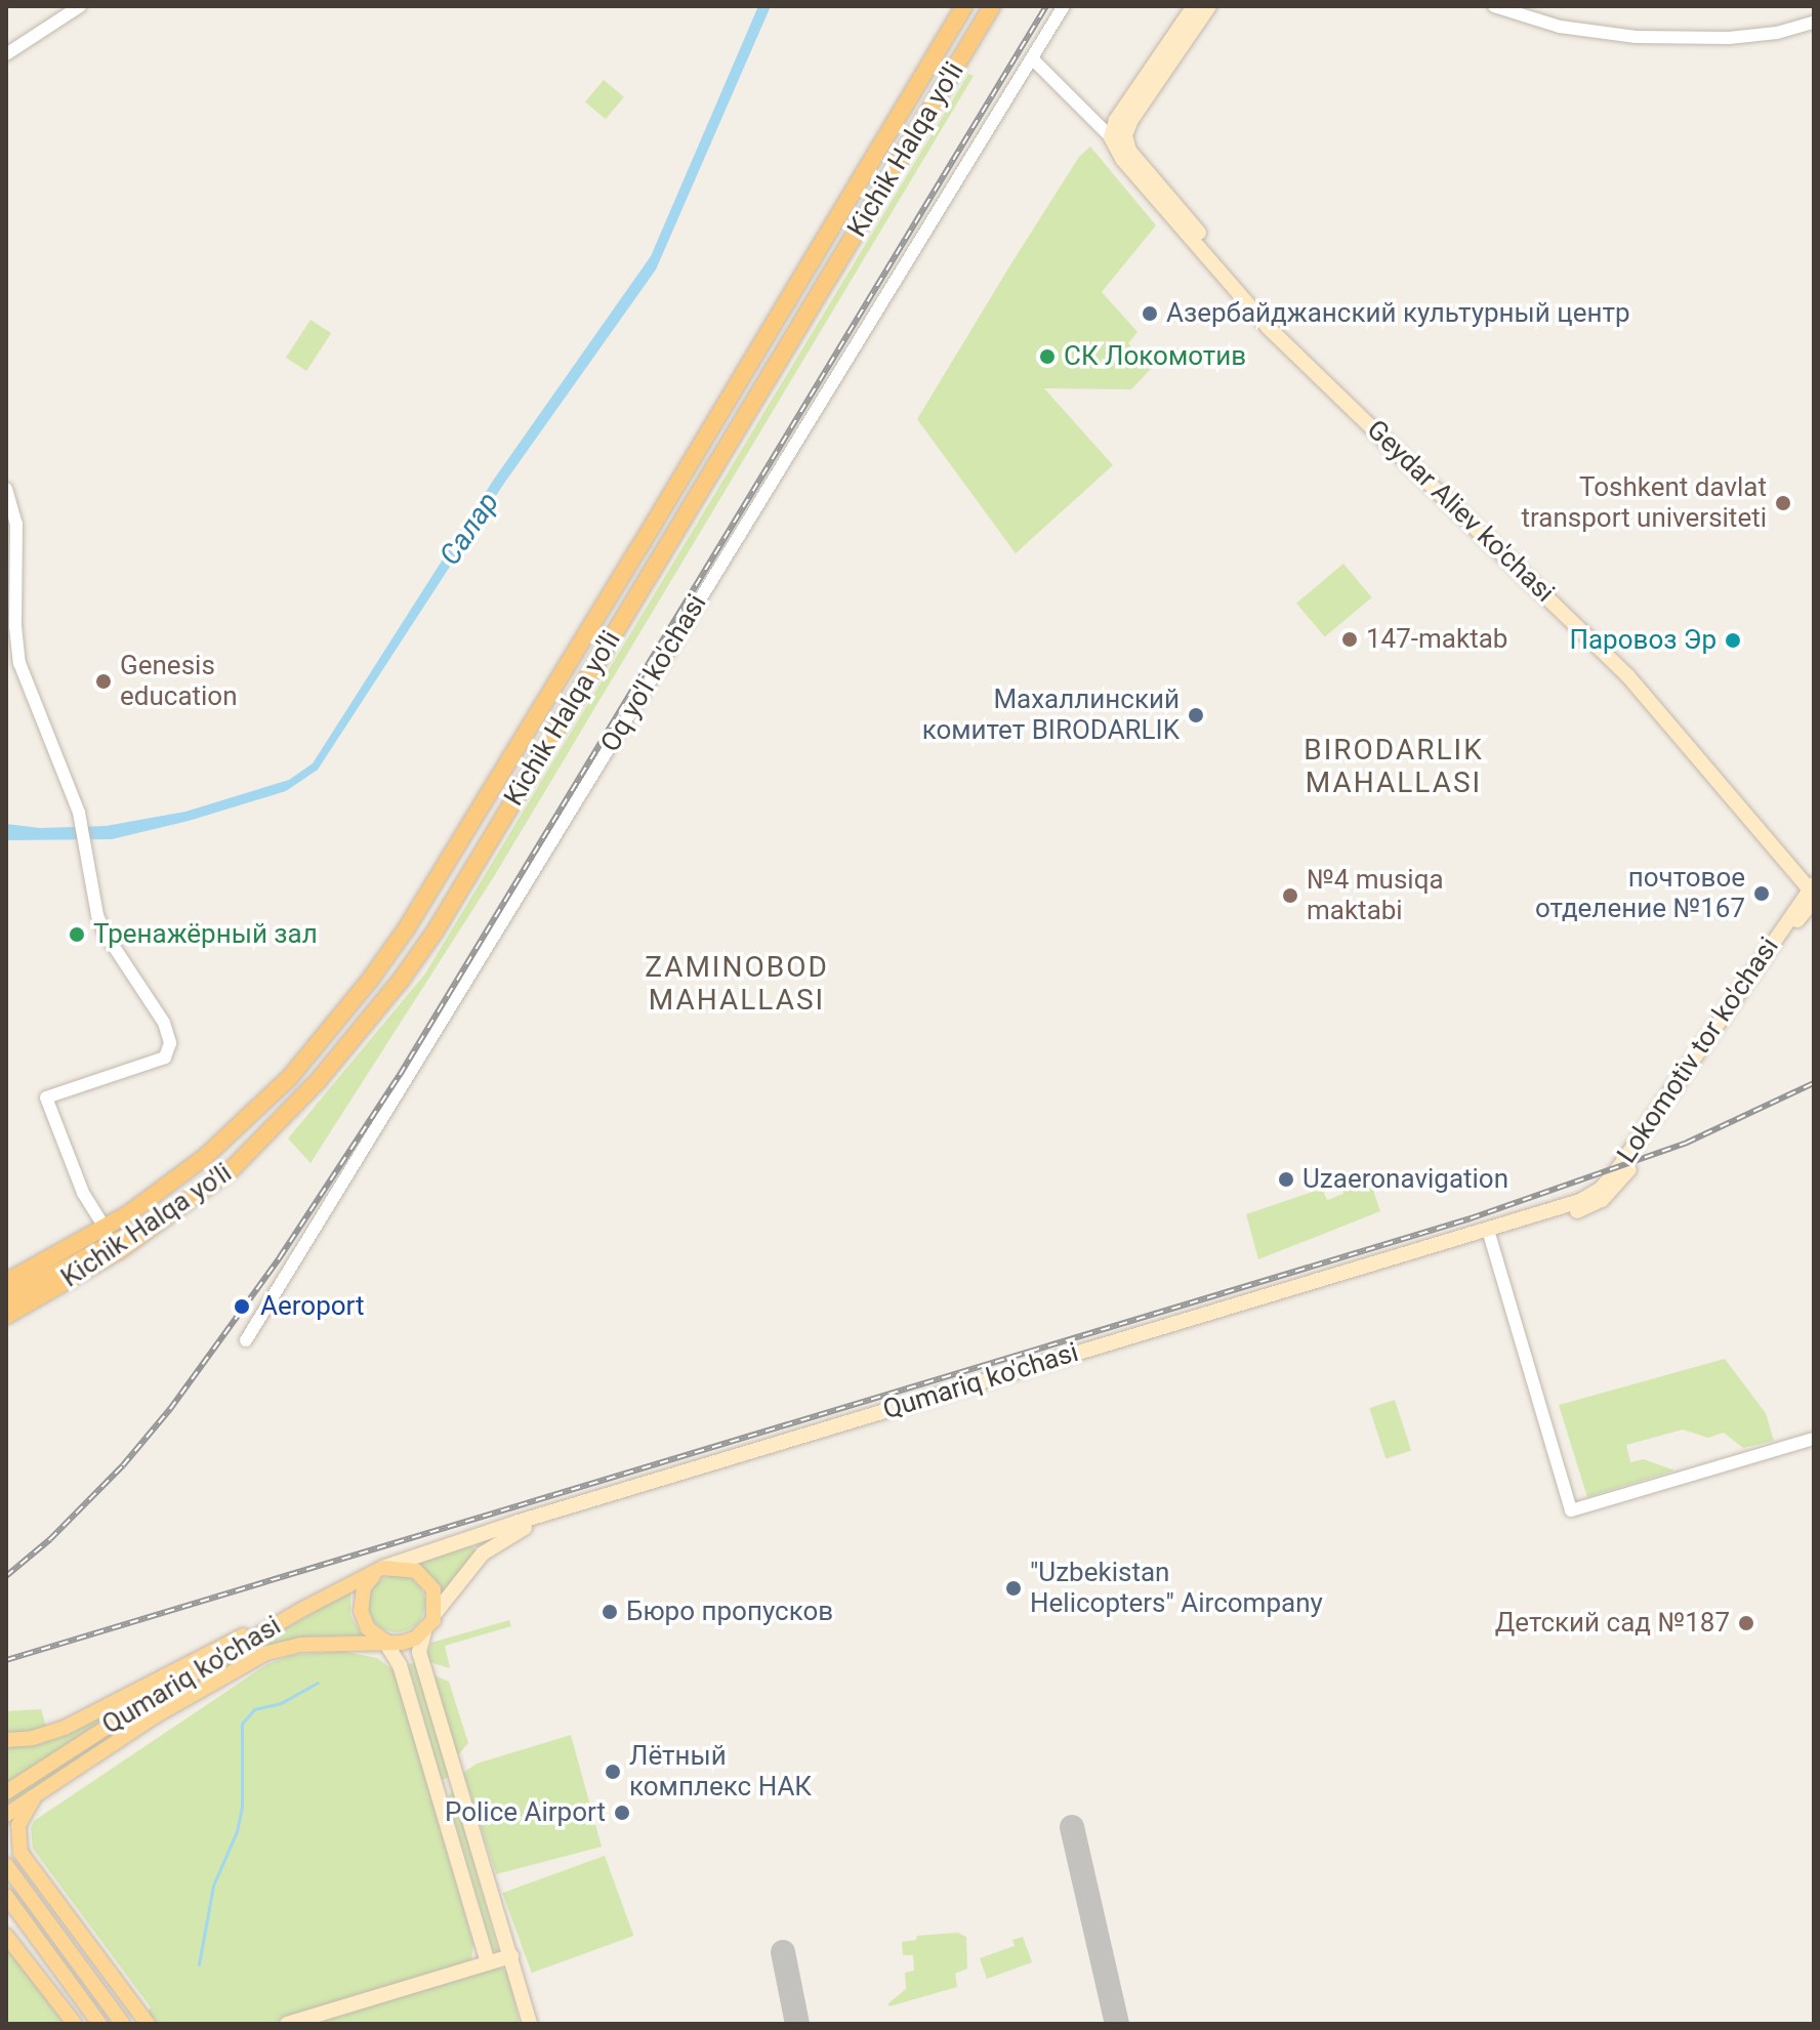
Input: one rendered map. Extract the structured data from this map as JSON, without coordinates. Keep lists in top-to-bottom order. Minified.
{"streets":{"highway":["Kichik Halqa yo'li"],"main road":["Geydar Aliev ko'chasi","Lokomotiv tor ko'chasi","Qumariq ko'chasi"],"street":["Oq yo'l ko'chasi"]},"crossings":[["Geydar Aliev ko'chasi","Oq yo'l ko'chasi"],["Geydar Aliev ko'chasi","Lokomotiv tor ko'chasi"],["Lokomotiv tor ko'chasi","Qumariq ko'chasi"]],"districts":["BIRODARLIK MAHALLASI","ZAMINOBOD MAHALLASI"],"water":["Салар"],"places":["Азербайджанский культурный центр","СК Локомотив","Toshkent davlat transport universiteti","147-maktab","Паровоз Эр","Genesis education","Махаллинский комитет BIRODARLIK","почтовое отделение №167","№4 musiqa maktabi","Тренажёрный зал","Uzaeronavigation","Aeroport","\"Uzbekistan Helicopters\" Aircompany","Бюро пропусков","Детский сад №187","Лётный комплекс НАК","Police Airport"]}
